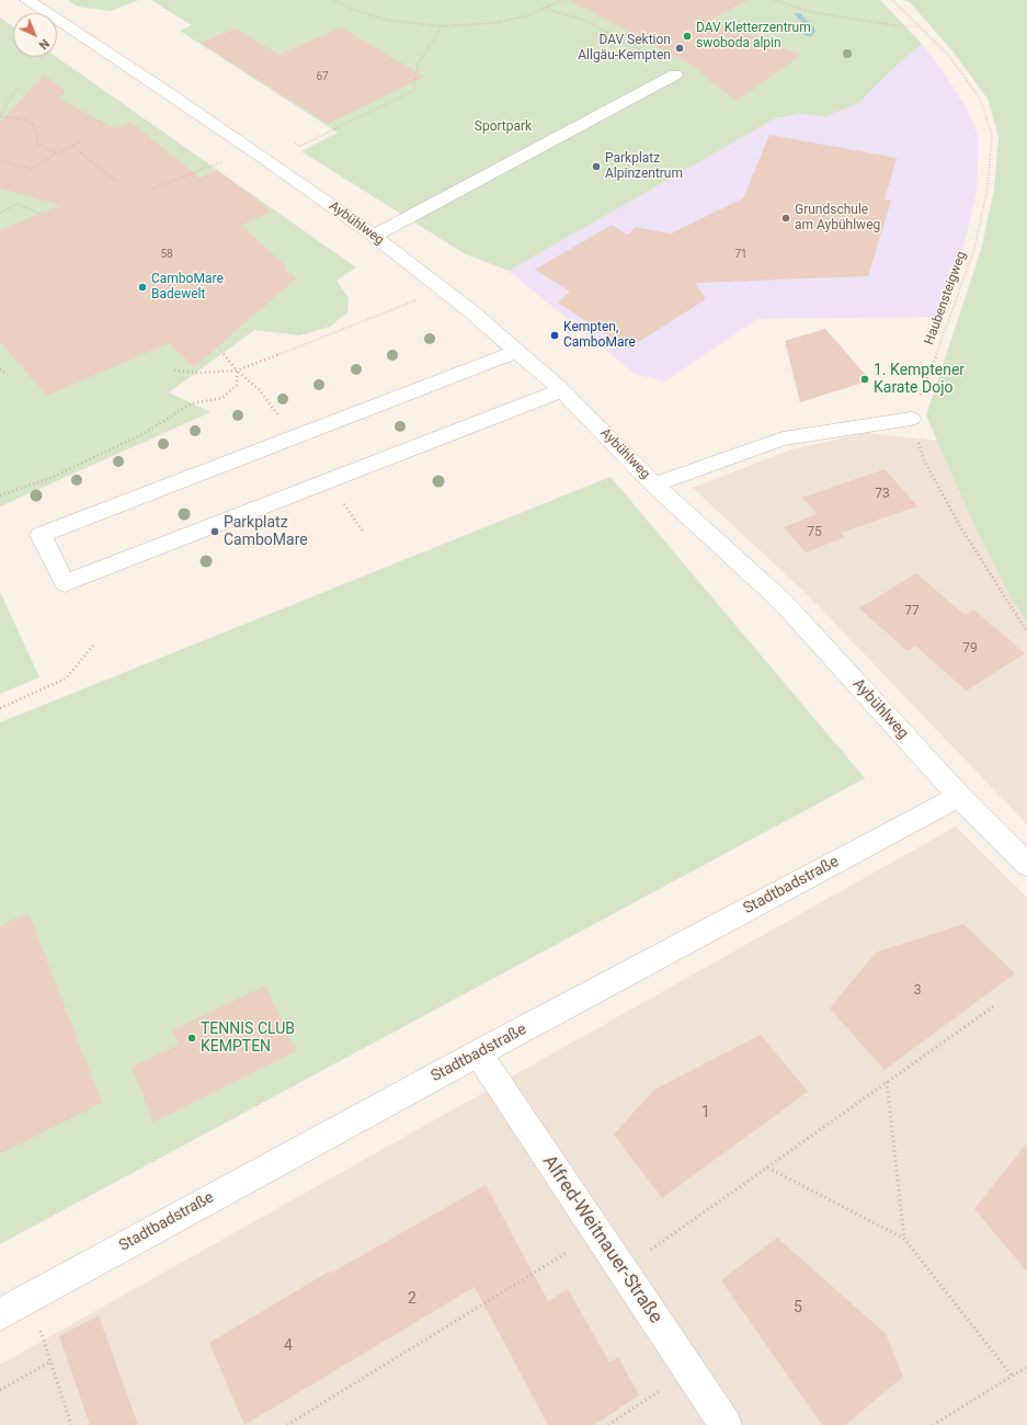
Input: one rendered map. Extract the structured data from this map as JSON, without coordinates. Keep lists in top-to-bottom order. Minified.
{"streets":{"street":["Aybühlweg","Stadtbadstraße","Alfred-Weitnauer-Straße"],"path":["Haubensteigweg"]},"crossings":[["Aybühlweg","Haubensteigweg"],["Aybühlweg","Stadtbadstraße"],["Stadtbadstraße","Alfred-Weitnauer-Straße"]],"parks":["Sportpark"],"places":["DAV Kletterzentrum swoboda alpin","DAV Sektion Allgäu-Kempten","Parkplatz Alpinzentrum","Grundschule am Aybühlweg","CamboMare Badewelt","Kempten, CamboMare","1. Kemptener Karate Dojo","Parkplatz CamboMare","TENNIS CLUB KEMPTEN"],"house_numbers":["67","58","71","73","75","77","79","3","1","2","5","4"],"north":"bottom right"}
